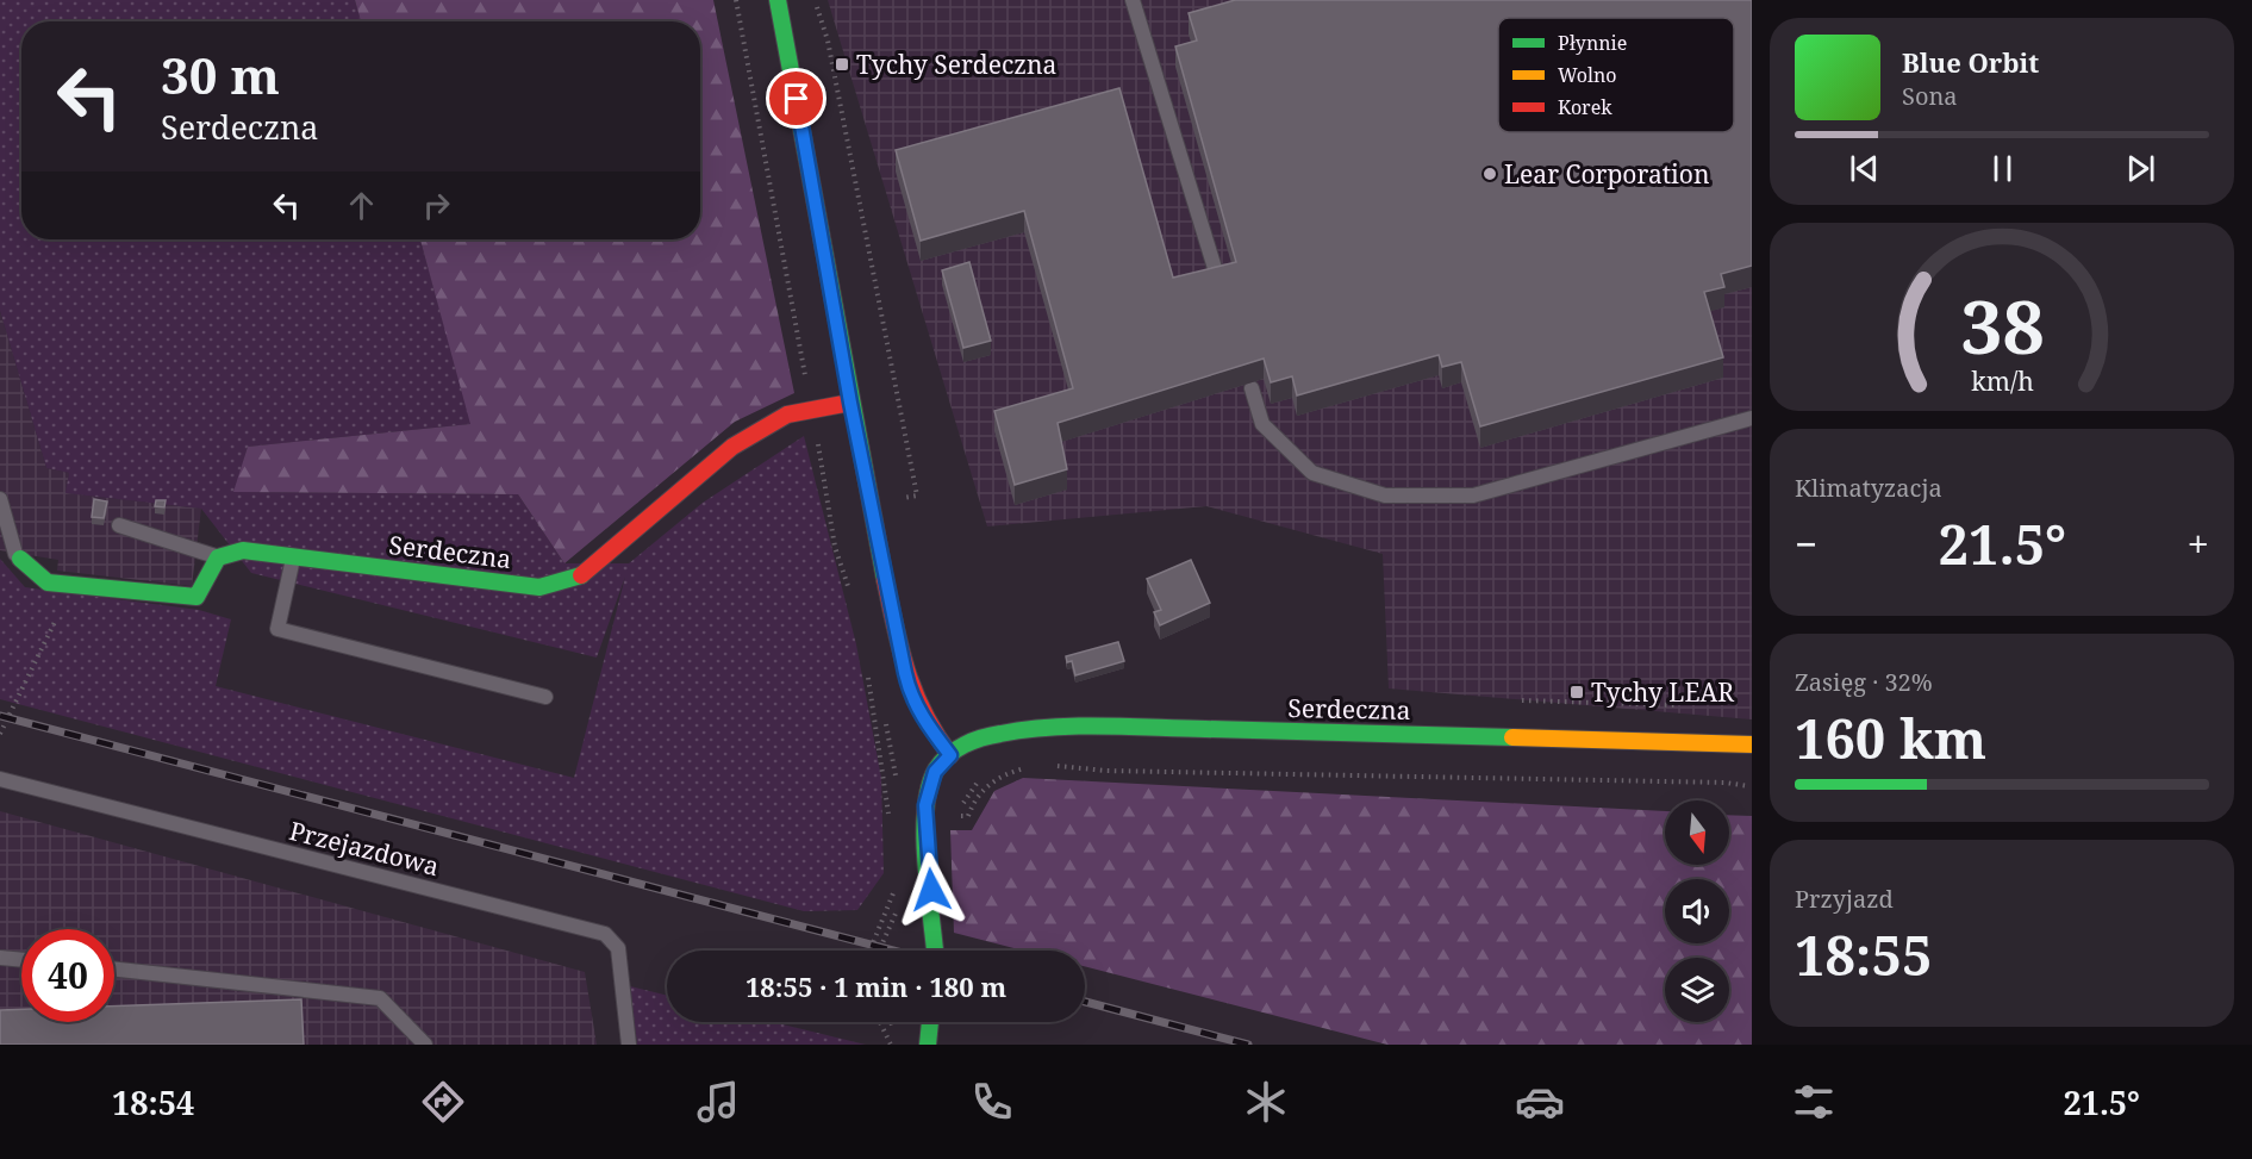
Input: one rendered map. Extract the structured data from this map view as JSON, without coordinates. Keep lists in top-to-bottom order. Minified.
{"streets":{"street":["Serdeczna"],"lane":["Przejazdowa"]},"places":{"transit":["Tychy Serdeczna","Tychy LEAR"],"other":["Lear Corporation"]},"legend":["Płynnie","Wolno","Korek"],"north":"bottom","page":{"turn":["30 m","Serdeczna"],"song":["Blue Orbit","Sona"],"tile":["Klimatyzacja",["Zasięg · 32%","160 km"],["Przyjazd","18:55"]],"heat":["−","21.5°","+"],"limit":"40","trip":"18:55 · 1 min · 180 m","tabs":["18:54","21.5°"],"gauge":["38","km/h"]}}
